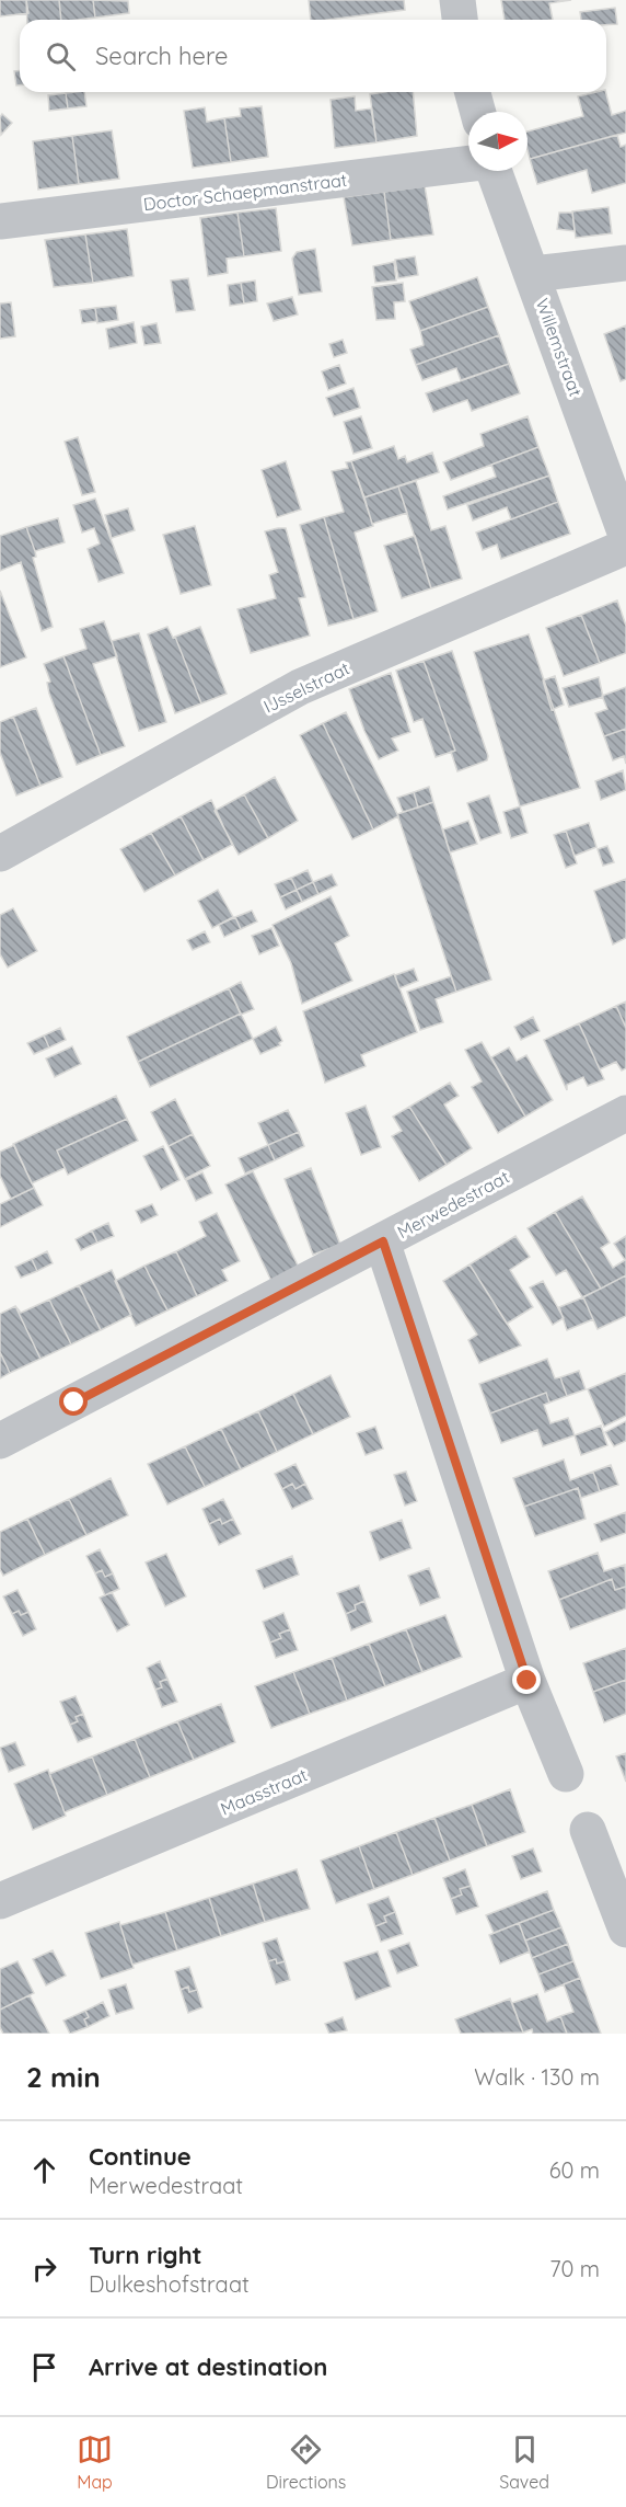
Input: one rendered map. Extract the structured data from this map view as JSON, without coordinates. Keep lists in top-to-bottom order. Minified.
{"streets":{"street":["Doctor Schaepmanstraat","Willemstraat","IJsselstraat","Merwedestraat","Maasstraat"]},"north":"right","page":{"search":"Search here","heading":["2 min","Walk · 130 m"],"list":[["Continue","Merwedestraat","60 m"],["Turn right","Dulkeshofstraat","70 m"],"Arrive at destination"],"nav":["Map","Directions","Saved"]}}
